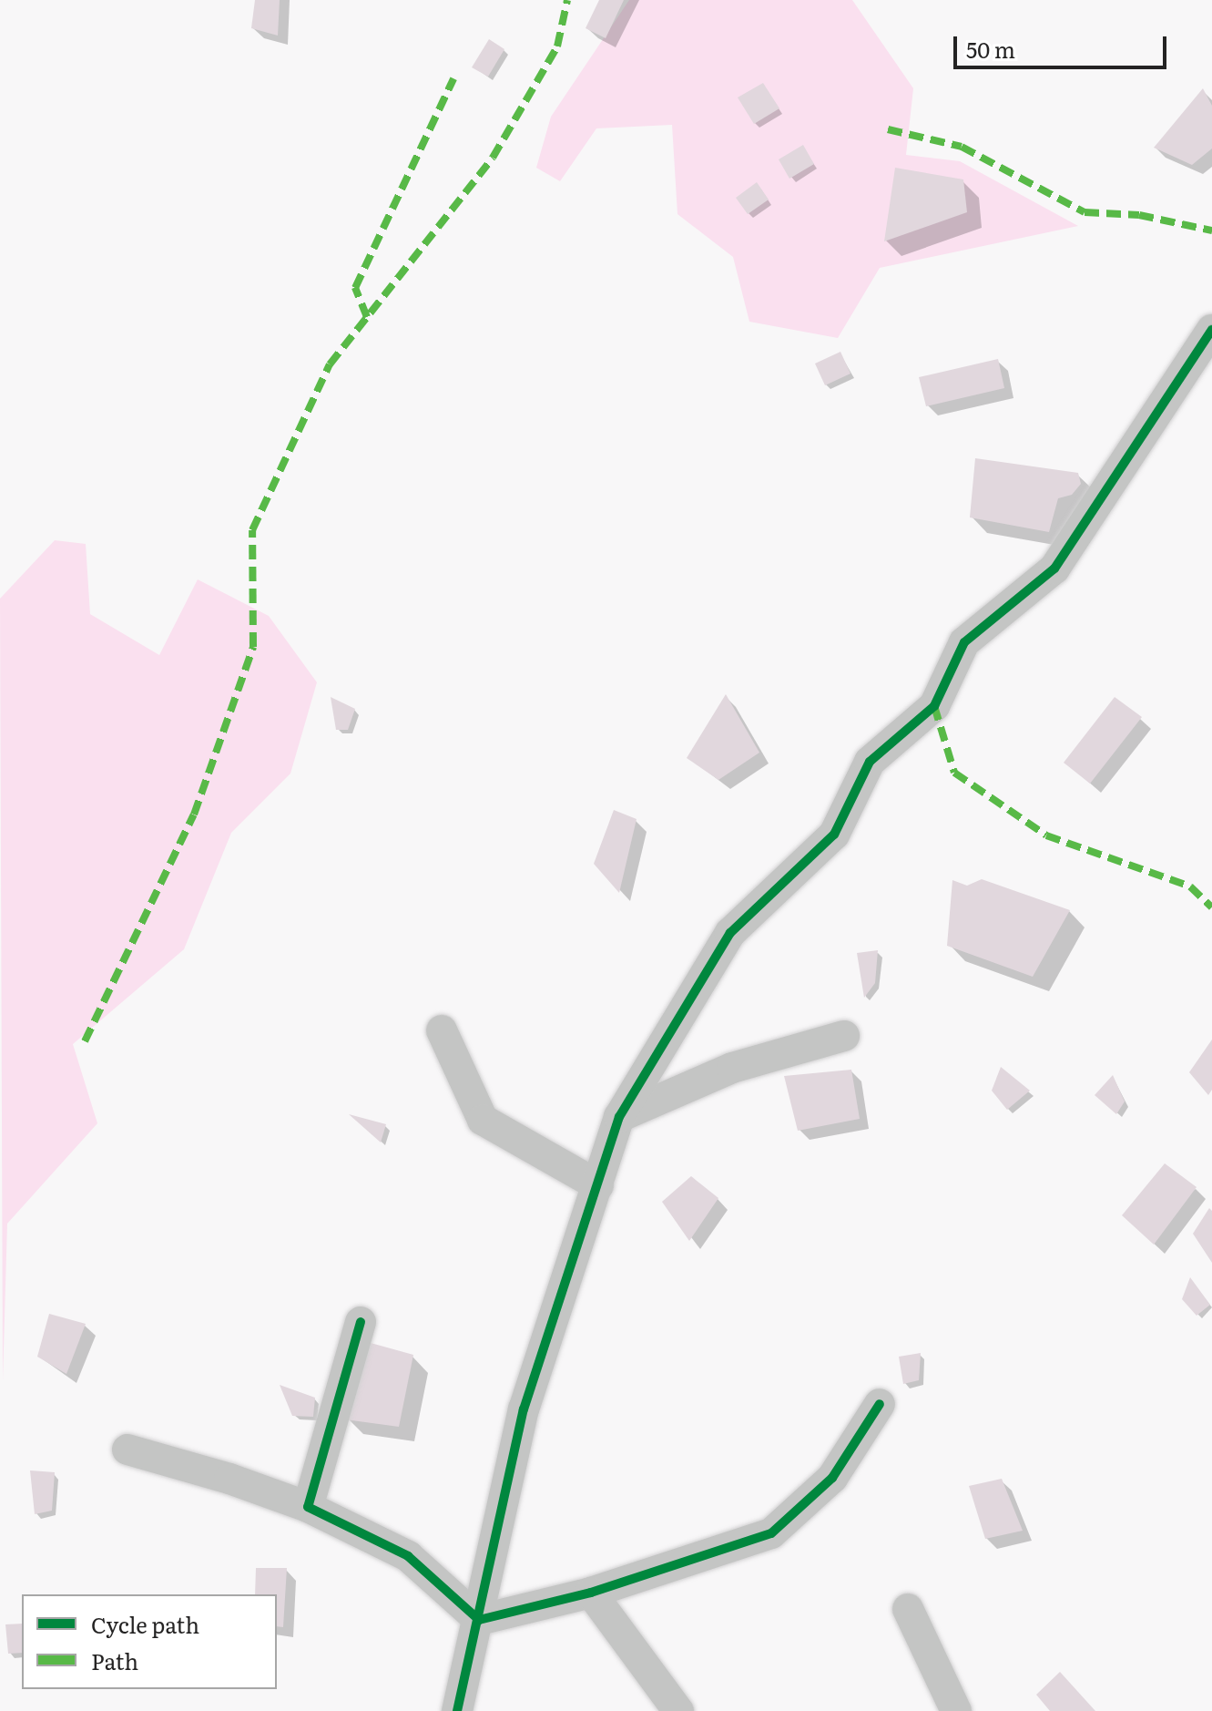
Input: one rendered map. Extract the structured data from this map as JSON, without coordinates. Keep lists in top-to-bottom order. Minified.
{"legend":["Cycle path","Path"],"scale_bar":"50 m"}
